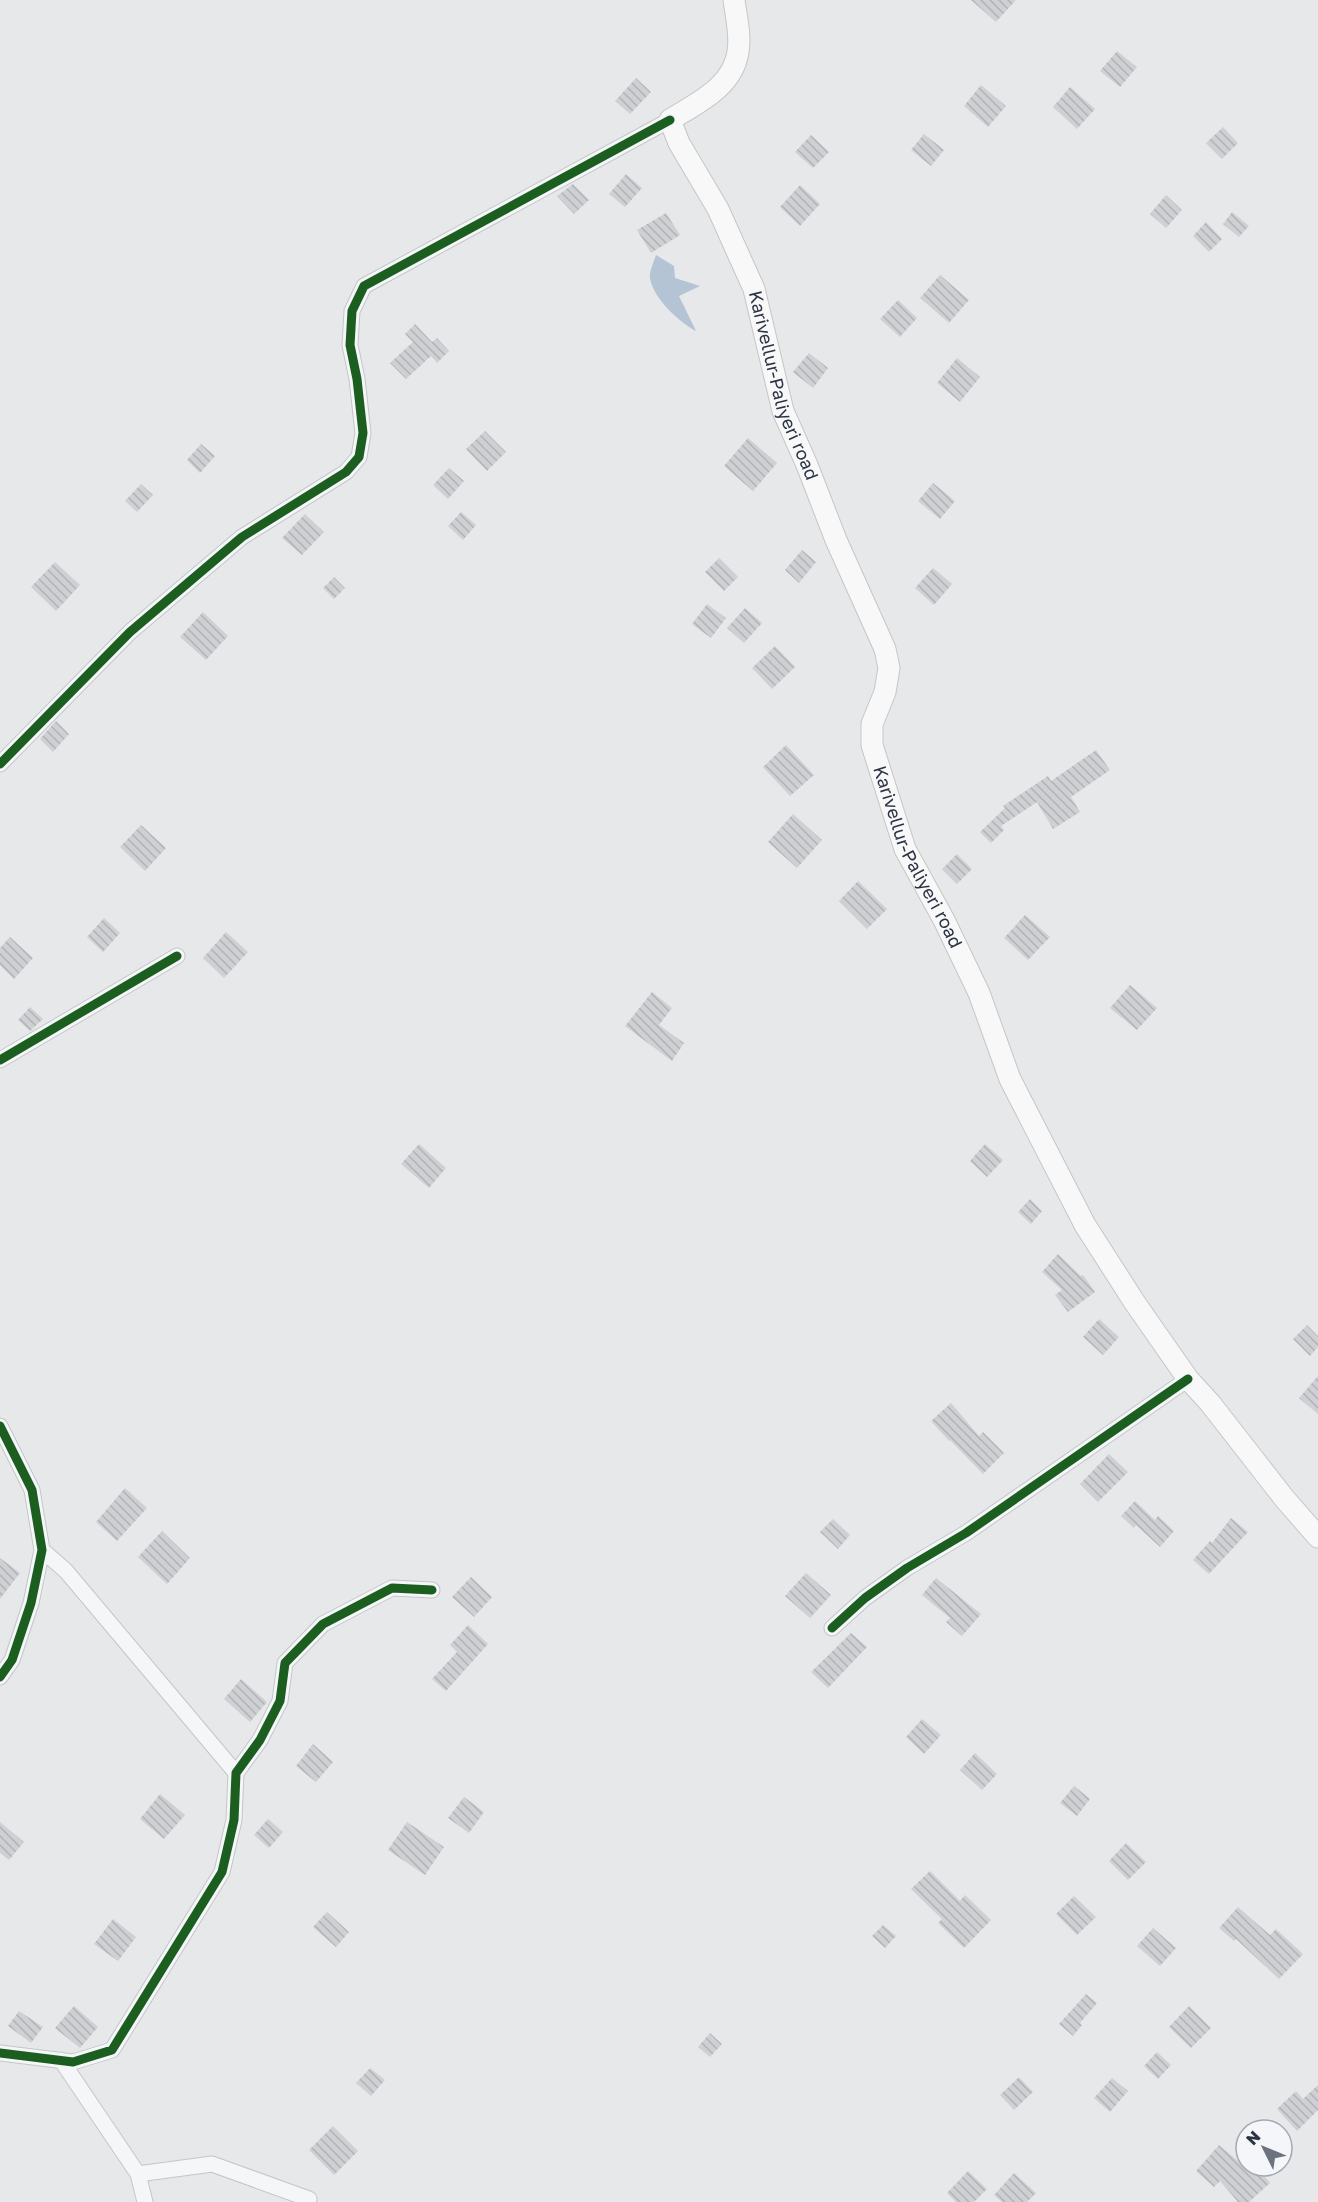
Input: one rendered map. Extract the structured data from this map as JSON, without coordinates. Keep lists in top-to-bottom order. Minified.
{"streets":{"main road":["Karivellur-Paliyeri road"]},"north":"top left"}
